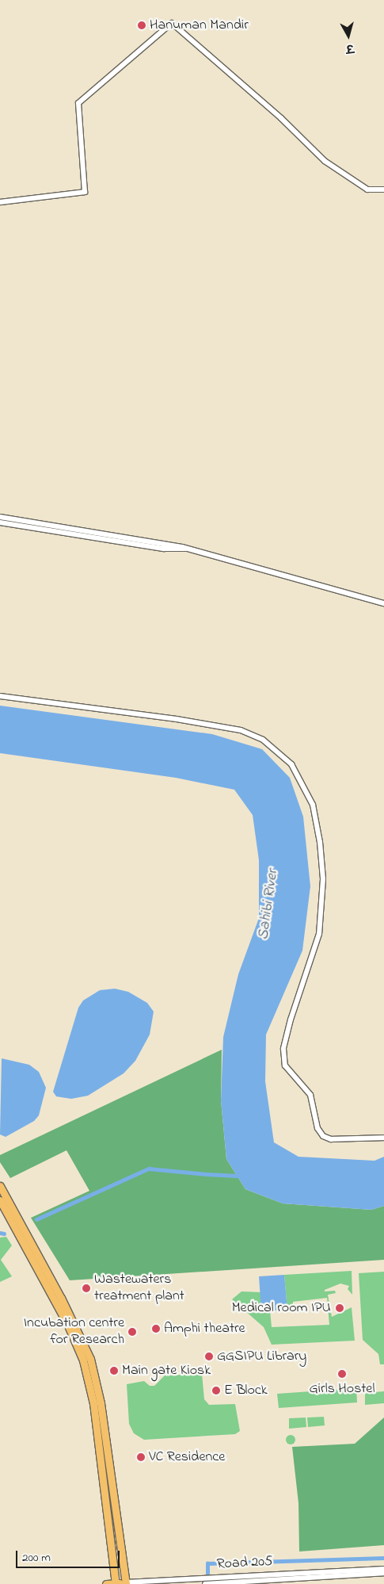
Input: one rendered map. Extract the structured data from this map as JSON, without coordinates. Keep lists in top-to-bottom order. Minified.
{"streets":{"main road":["Road 205"]},"water":["Sahibi River"],"places":["Hanuman Mandir","Wastewaters treatment plant","Medical room IPU","Amphi theatre","Incubation centre for Research","GGSIPU Library","Main gate Kiosk","Girls Hostel","E Block","VC Residence"],"scale_bar":"200 m","north":"bottom"}
